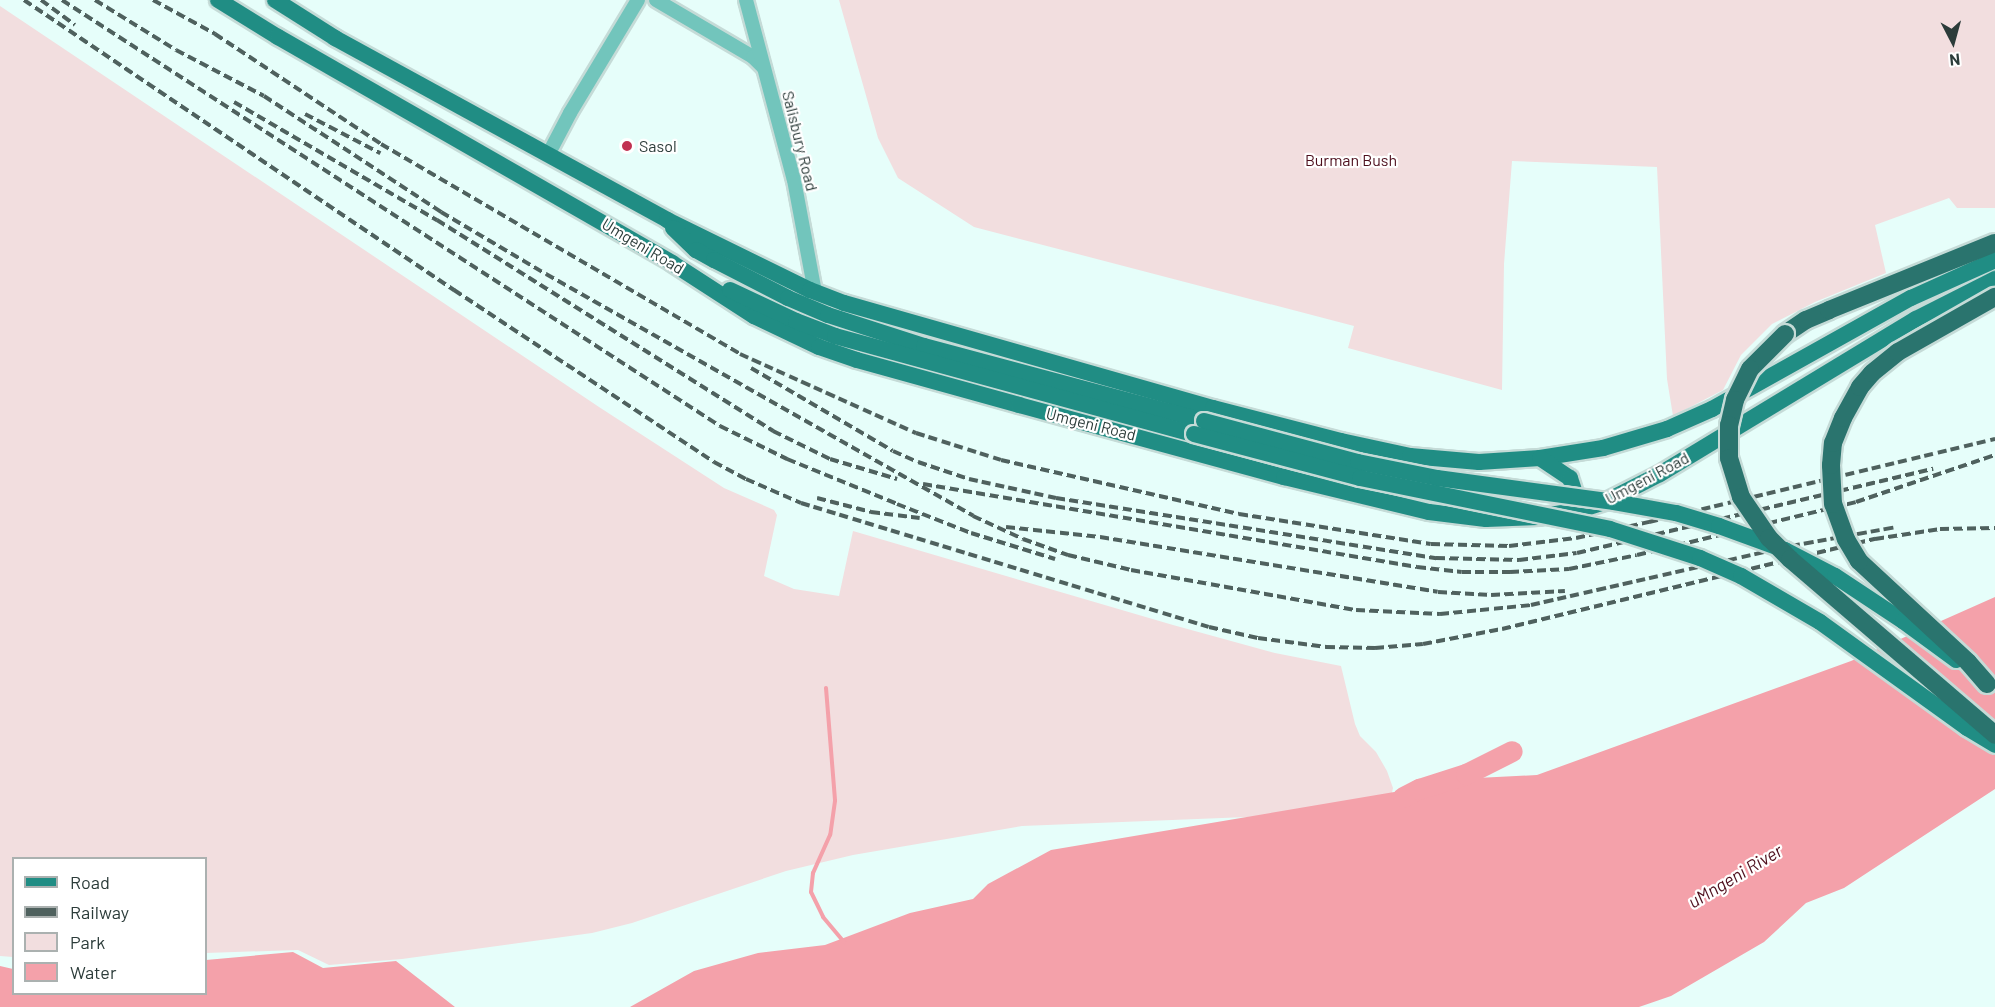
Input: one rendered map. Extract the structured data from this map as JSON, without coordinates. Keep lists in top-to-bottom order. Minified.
{"streets":{"main road":["Umgeni Road"],"street":["Salisbury Road"]},"crossings":[["Salisbury Road","Umgeni Road"]],"water":["uMngeni River"],"parks":["Burman Bush"],"places":["Sasol"],"legend":["Road","Railway","Park","Water"],"north":"bottom"}
